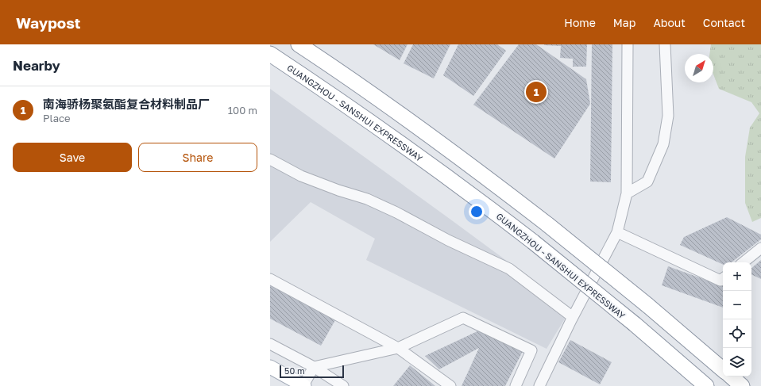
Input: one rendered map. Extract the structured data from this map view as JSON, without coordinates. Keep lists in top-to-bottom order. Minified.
{"streets":{"highway":["GUANGZHOU - SANSHUI EXPRESSWAY"]},"scale_bar":"50 m","north":"top right","page":{"header":"Waypost","nav":["Home","Map","About","Contact"],"heading":"Nearby","pins":"1","list":[{"mark":"1","name":"南海骄杨聚氨酯复合材料制品厂","note":"Place","value":"100 m"}],"buttons":["Save","Share"],"map_buttons":["+","−"],"scale":"50 m"}}
